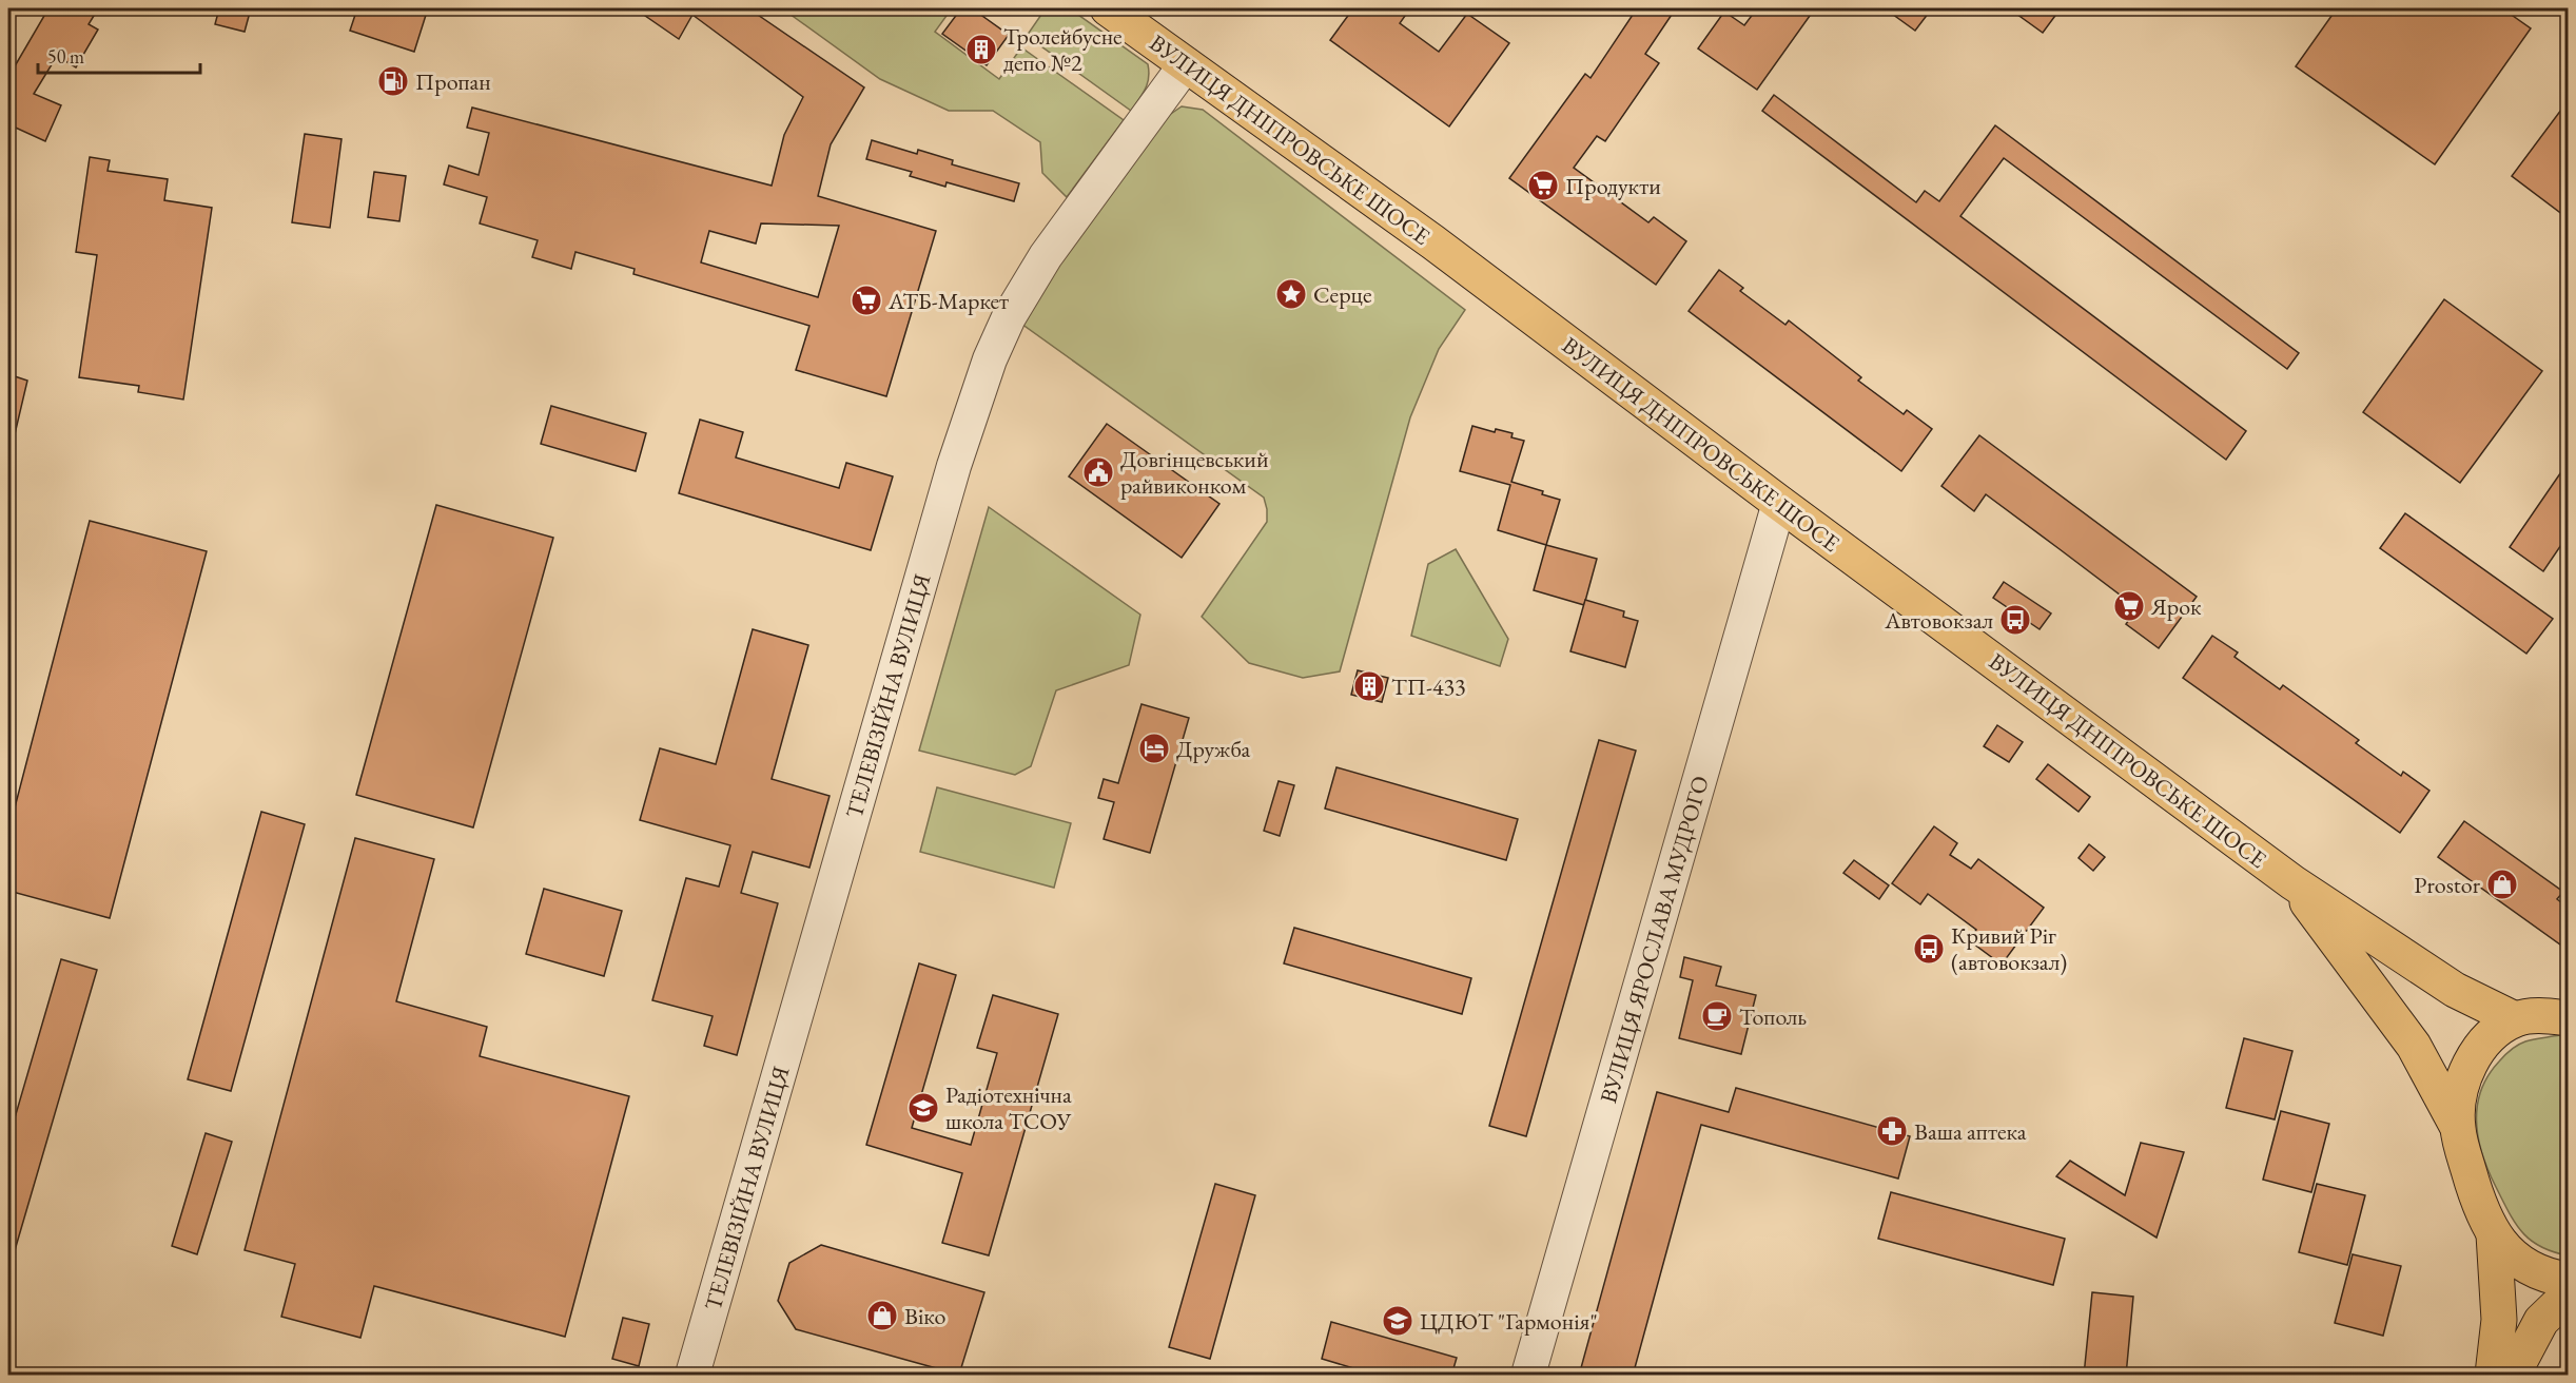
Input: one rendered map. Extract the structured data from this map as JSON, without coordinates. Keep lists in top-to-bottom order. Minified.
{"streets":{"main road":["ВУЛИЦЯ ДНІПРОВСЬКЕ ШОСЕ"],"street":["ТЕЛЕВІЗІЙНА ВУЛИЦЯ","ВУЛИЦЯ ЯРОСЛАВА МУДРОГО"]},"crossings":[["ВУЛИЦЯ ДНІПРОВСЬКЕ ШОСЕ","ТЕЛЕВІЗІЙНА ВУЛИЦЯ"],["ВУЛИЦЯ ДНІПРОВСЬКЕ ШОСЕ","ВУЛИЦЯ ЯРОСЛАВА МУДРОГО"]],"places":{"building":["Тролейбусне депо №2","ТП-433"],"fuel station":["Пропан"],"supermarket":["Продукти","АТБ-Маркет","Ярок"],"place":["Серце"],"public building":["Довгінцевський райвиконком"],"bus stop":["Автовокзал","Кривий Ріг (автовокзал)"],"hotel":["Дружба"],"shop":["Prostor","Віко"],"cafe":["Тополь"],"school or university":["Радіотехнічна школа ТСОУ","ЦДЮТ \"Гармонія\""],"pharmacy":["Ваша аптека"]},"scale_bar":"50 m"}
